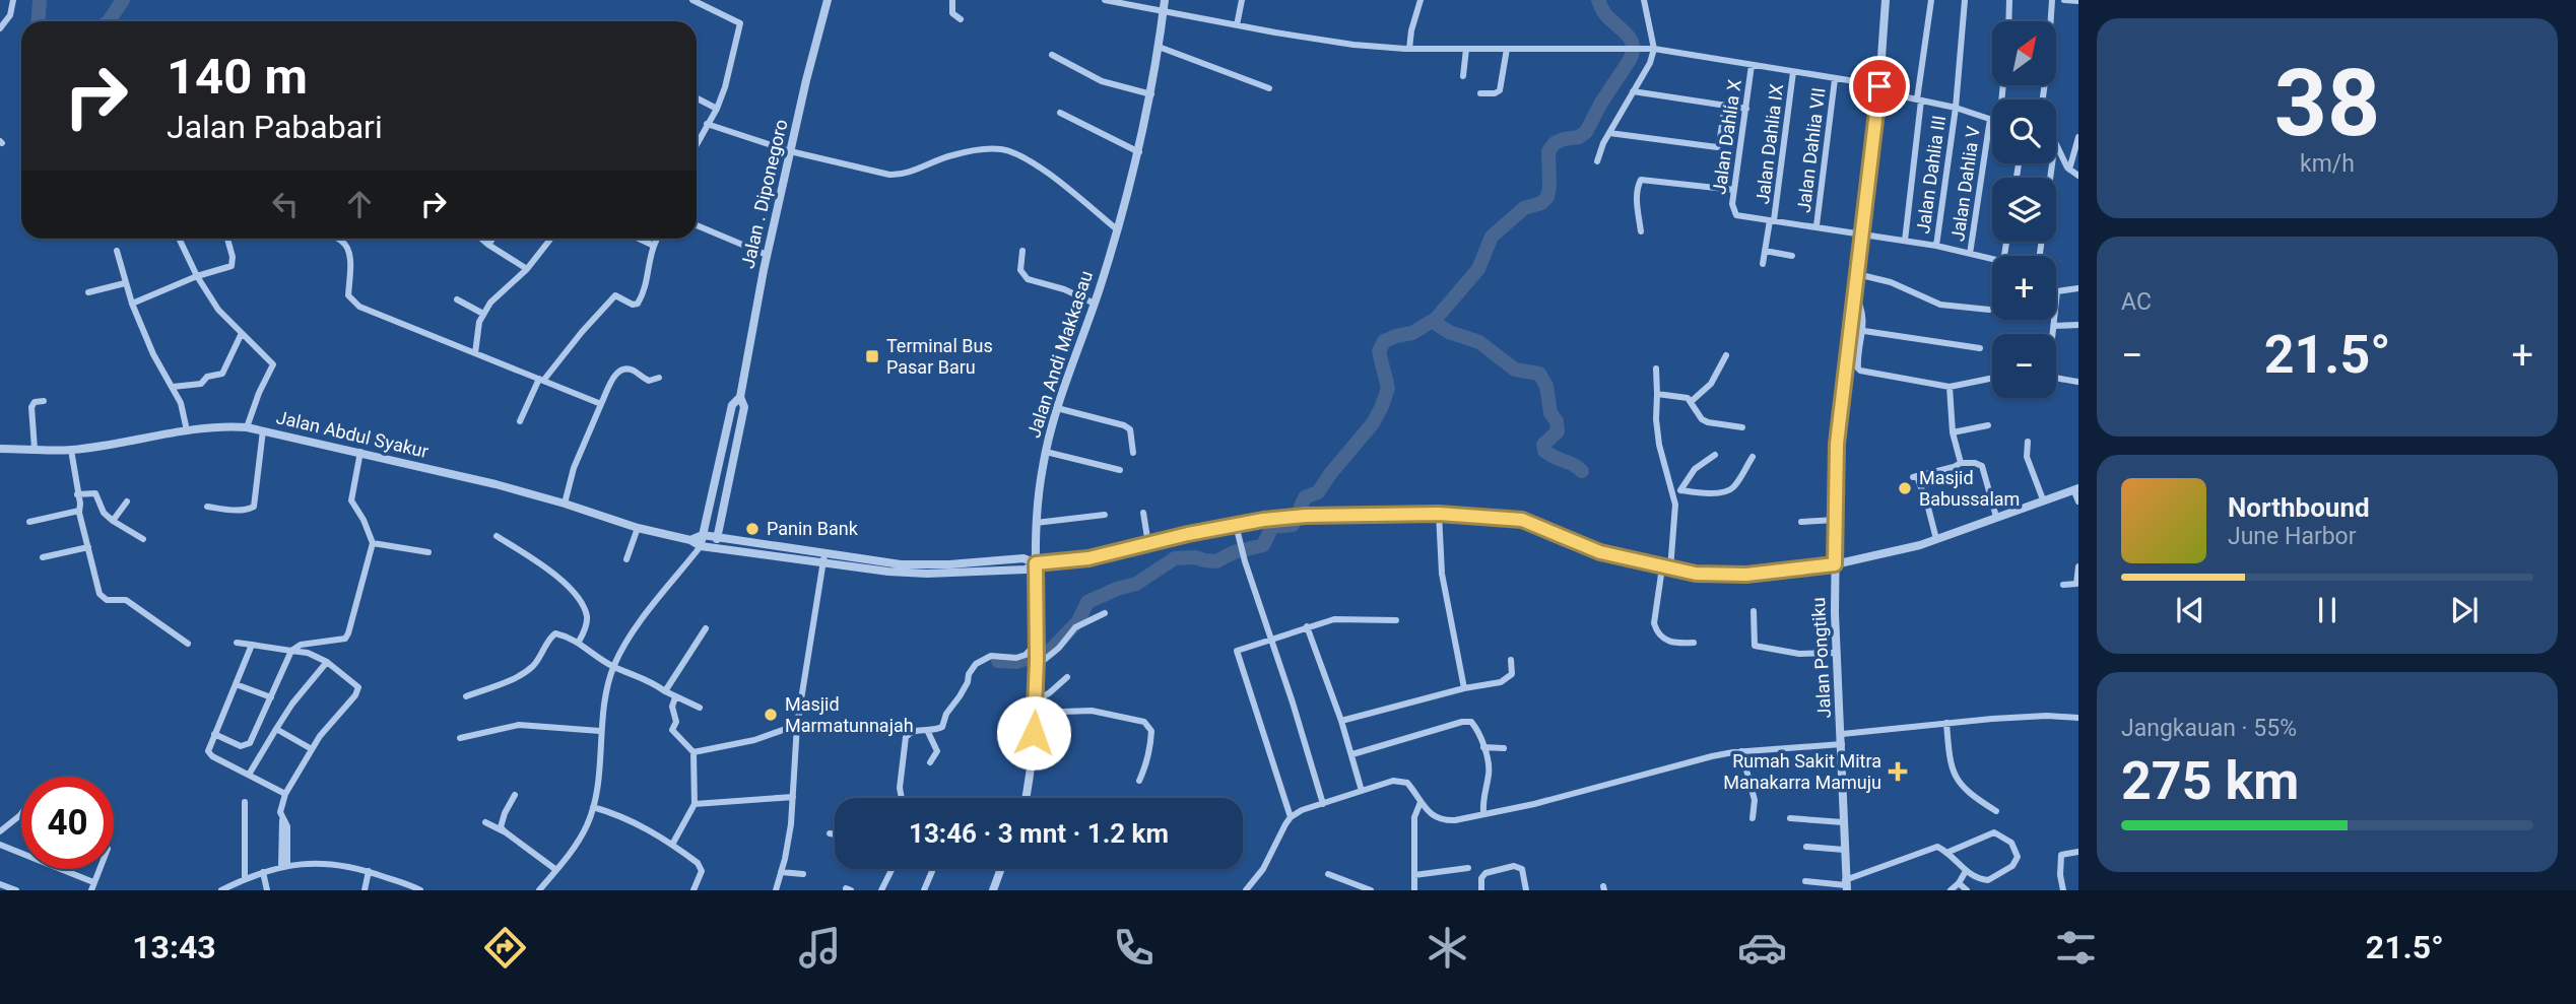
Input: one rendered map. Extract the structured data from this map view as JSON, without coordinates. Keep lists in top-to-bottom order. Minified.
{"streets":{"street":["Jalan Dahlia X","Jalan Dahlia IX","Jalan Dahlia VII","Jalan Dahlia III","Jalan Dahlia V","Jalan . Diponegoro","Jalan Andi Makkasau","Jalan Abdul Syakur","Jalan Pongtiku"]},"crossings":[["Jalan Dahlia X","Jalan Dahlia IX"],["Jalan Andi Makkasau","Jalan Abdul Syakur"]],"places":{"transit":["Terminal Bus Pasar Baru"],"other":["Masjid Babussalam","Panin Bank","Masjid Marmatunnajah"],"health":["Rumah Sakit Mitra Manakarra Mamuju"]},"north":"top right","page":{"tile":[["38","km/h"],"AC",["Jangkauan · 55%","275 km"]],"map_buttons":["+","−"],"turn":["140 m","Jalan Pababari"],"heat":["−","21.5°","+"],"song":["Northbound","June Harbor"],"limit":"40","trip":"13:46 · 3 mnt · 1.2 km","tabs":["13:43","21.5°"]}}
